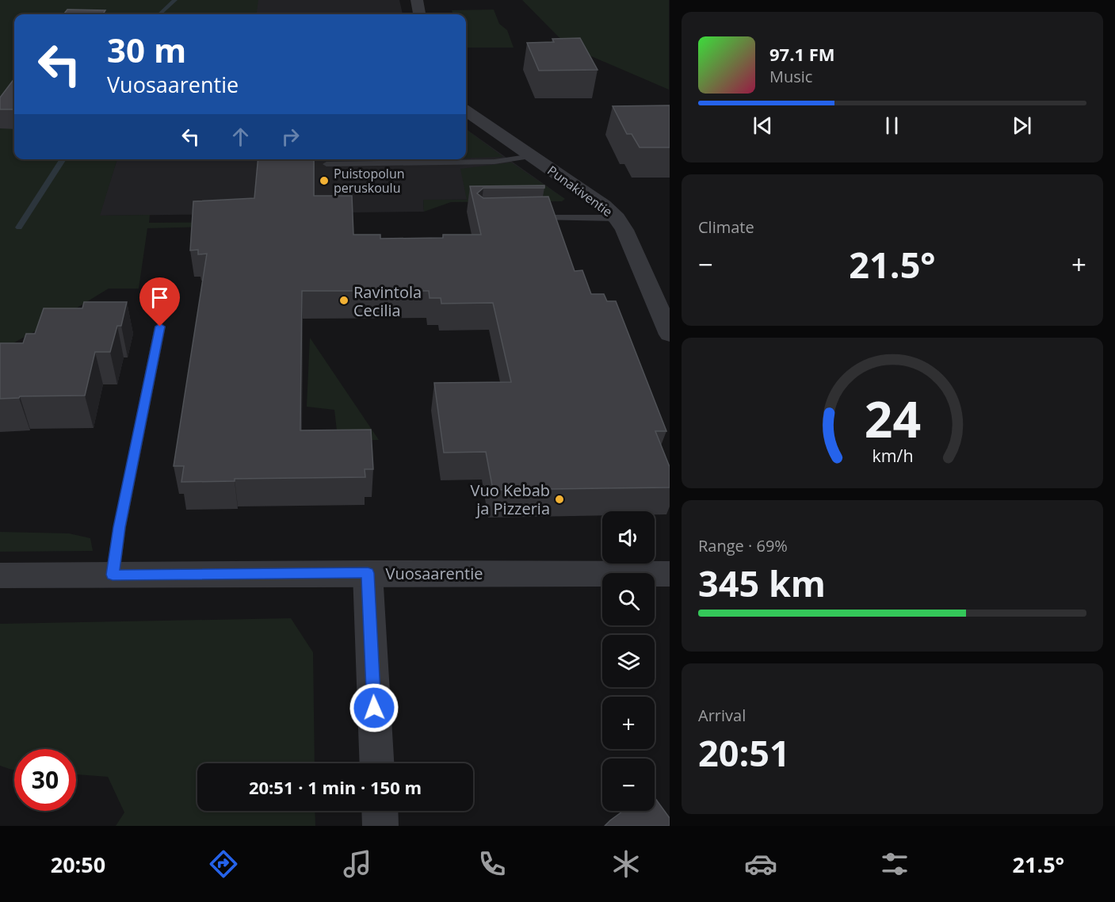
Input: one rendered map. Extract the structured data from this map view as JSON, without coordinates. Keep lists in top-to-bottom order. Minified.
{"streets":{"street":["Punakiventie","Vuosaarentie"]},"places":["Puistopolun peruskoulu","Ravintola Cecilia","Vuo Kebab ja Pizzeria"],"page":{"turn":["30 m","Vuosaarentie"],"song":["97.1 FM","Music"],"tile":["Climate",["Range · 69%","345 km"],["Arrival","20:51"]],"heat":["−","21.5°","+"],"map_buttons":["+","−"],"limit":"30","trip":"20:51 · 1 min · 150 m","tabs":["20:50","21.5°"],"gauge":["24","km/h"]}}
